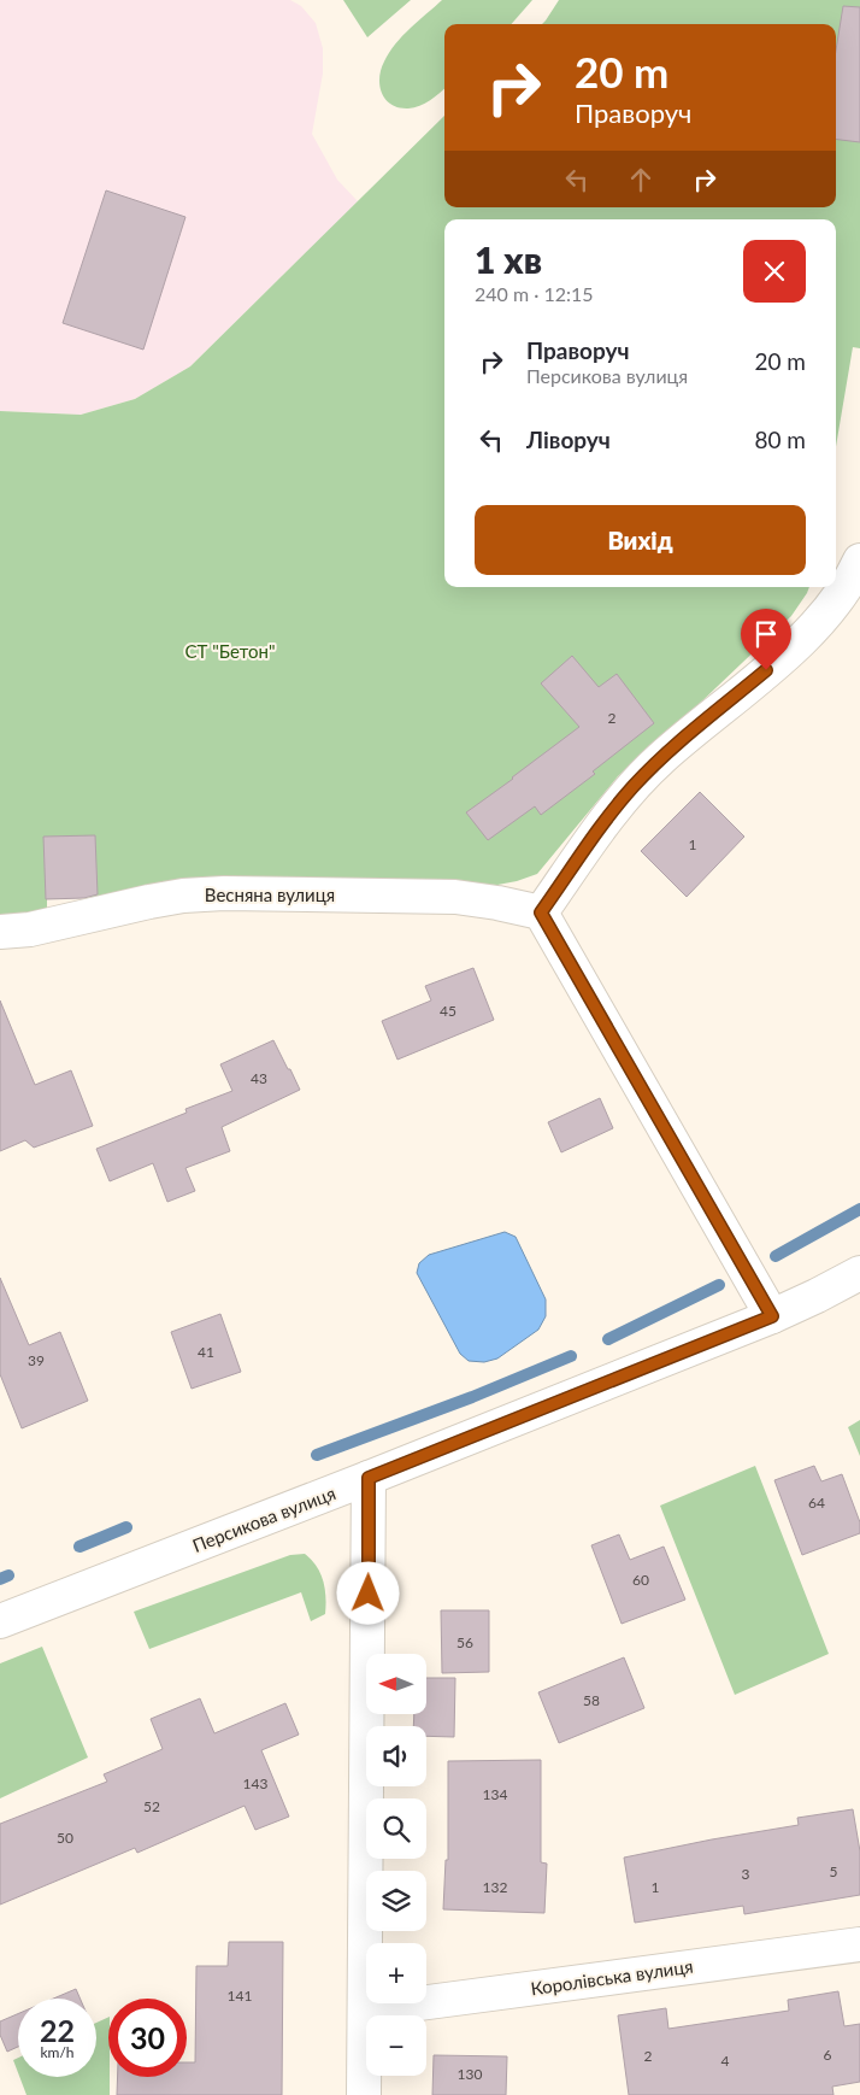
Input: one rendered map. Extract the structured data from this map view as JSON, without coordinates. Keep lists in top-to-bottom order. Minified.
{"streets":{"street":["Весняна вулиця","Персикова вулиця","Королівська вулиця"]},"parks":["СТ \"Бетон\""],"house_numbers":["2","1","45","43","41","39","64","60","56","58","143","134","52","50","5","3","132","1","141","6","2","4","130"],"north":"left","page":{"turn":["20 m","Праворуч"],"heading":["1 хв","240 m · 12:15"],"list":[{"name":"Праворуч","note":"Персикова вулиця","value":"20 m"},{"name":"Ліворуч","value":"80 m"}],"buttons":"Вихід","map_buttons":["+","−"],"speed":"22 km/h","limit":"30"}}
